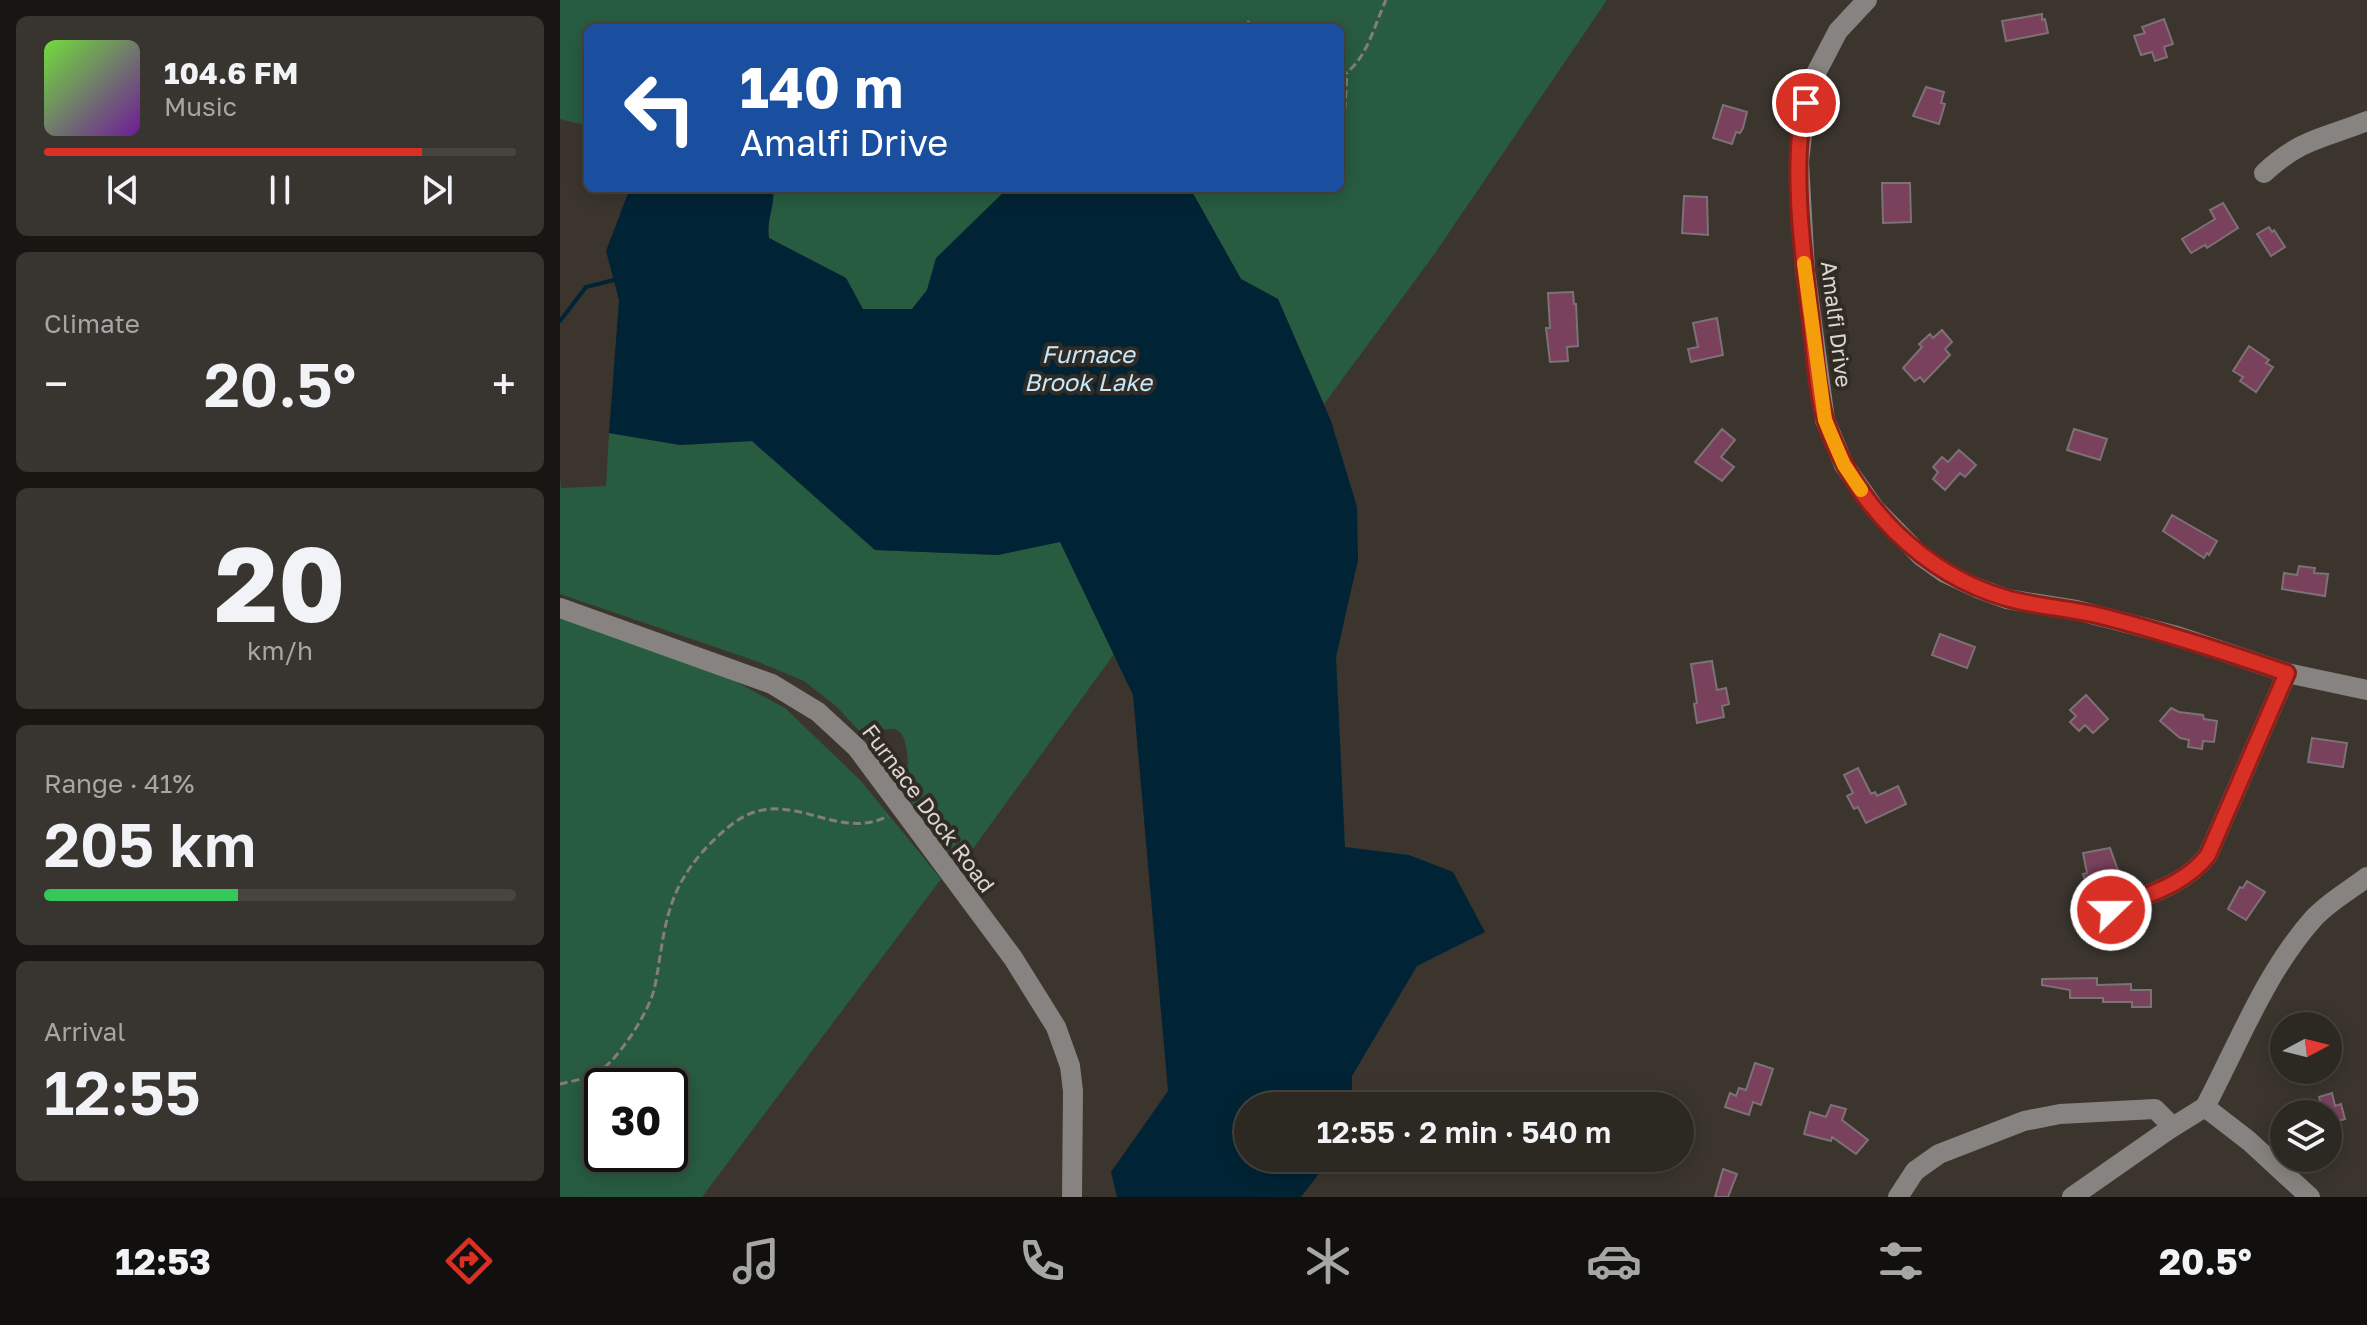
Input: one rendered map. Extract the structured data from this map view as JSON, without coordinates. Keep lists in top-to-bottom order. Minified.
{"streets":{"street":["Amalfi Drive","Furnace Dock Road"]},"water":["Furnace Brook Lake"],"north":"right","page":{"turn":["140 m","Amalfi Drive"],"song":["104.6 FM","Music"],"tile":["Climate",["20","km/h"],["Range · 41%","205 km"],["Arrival","12:55"]],"heat":["−","20.5°","+"],"limit":"30","trip":"12:55 · 2 min · 540 m","tabs":["12:53","20.5°"]}}
